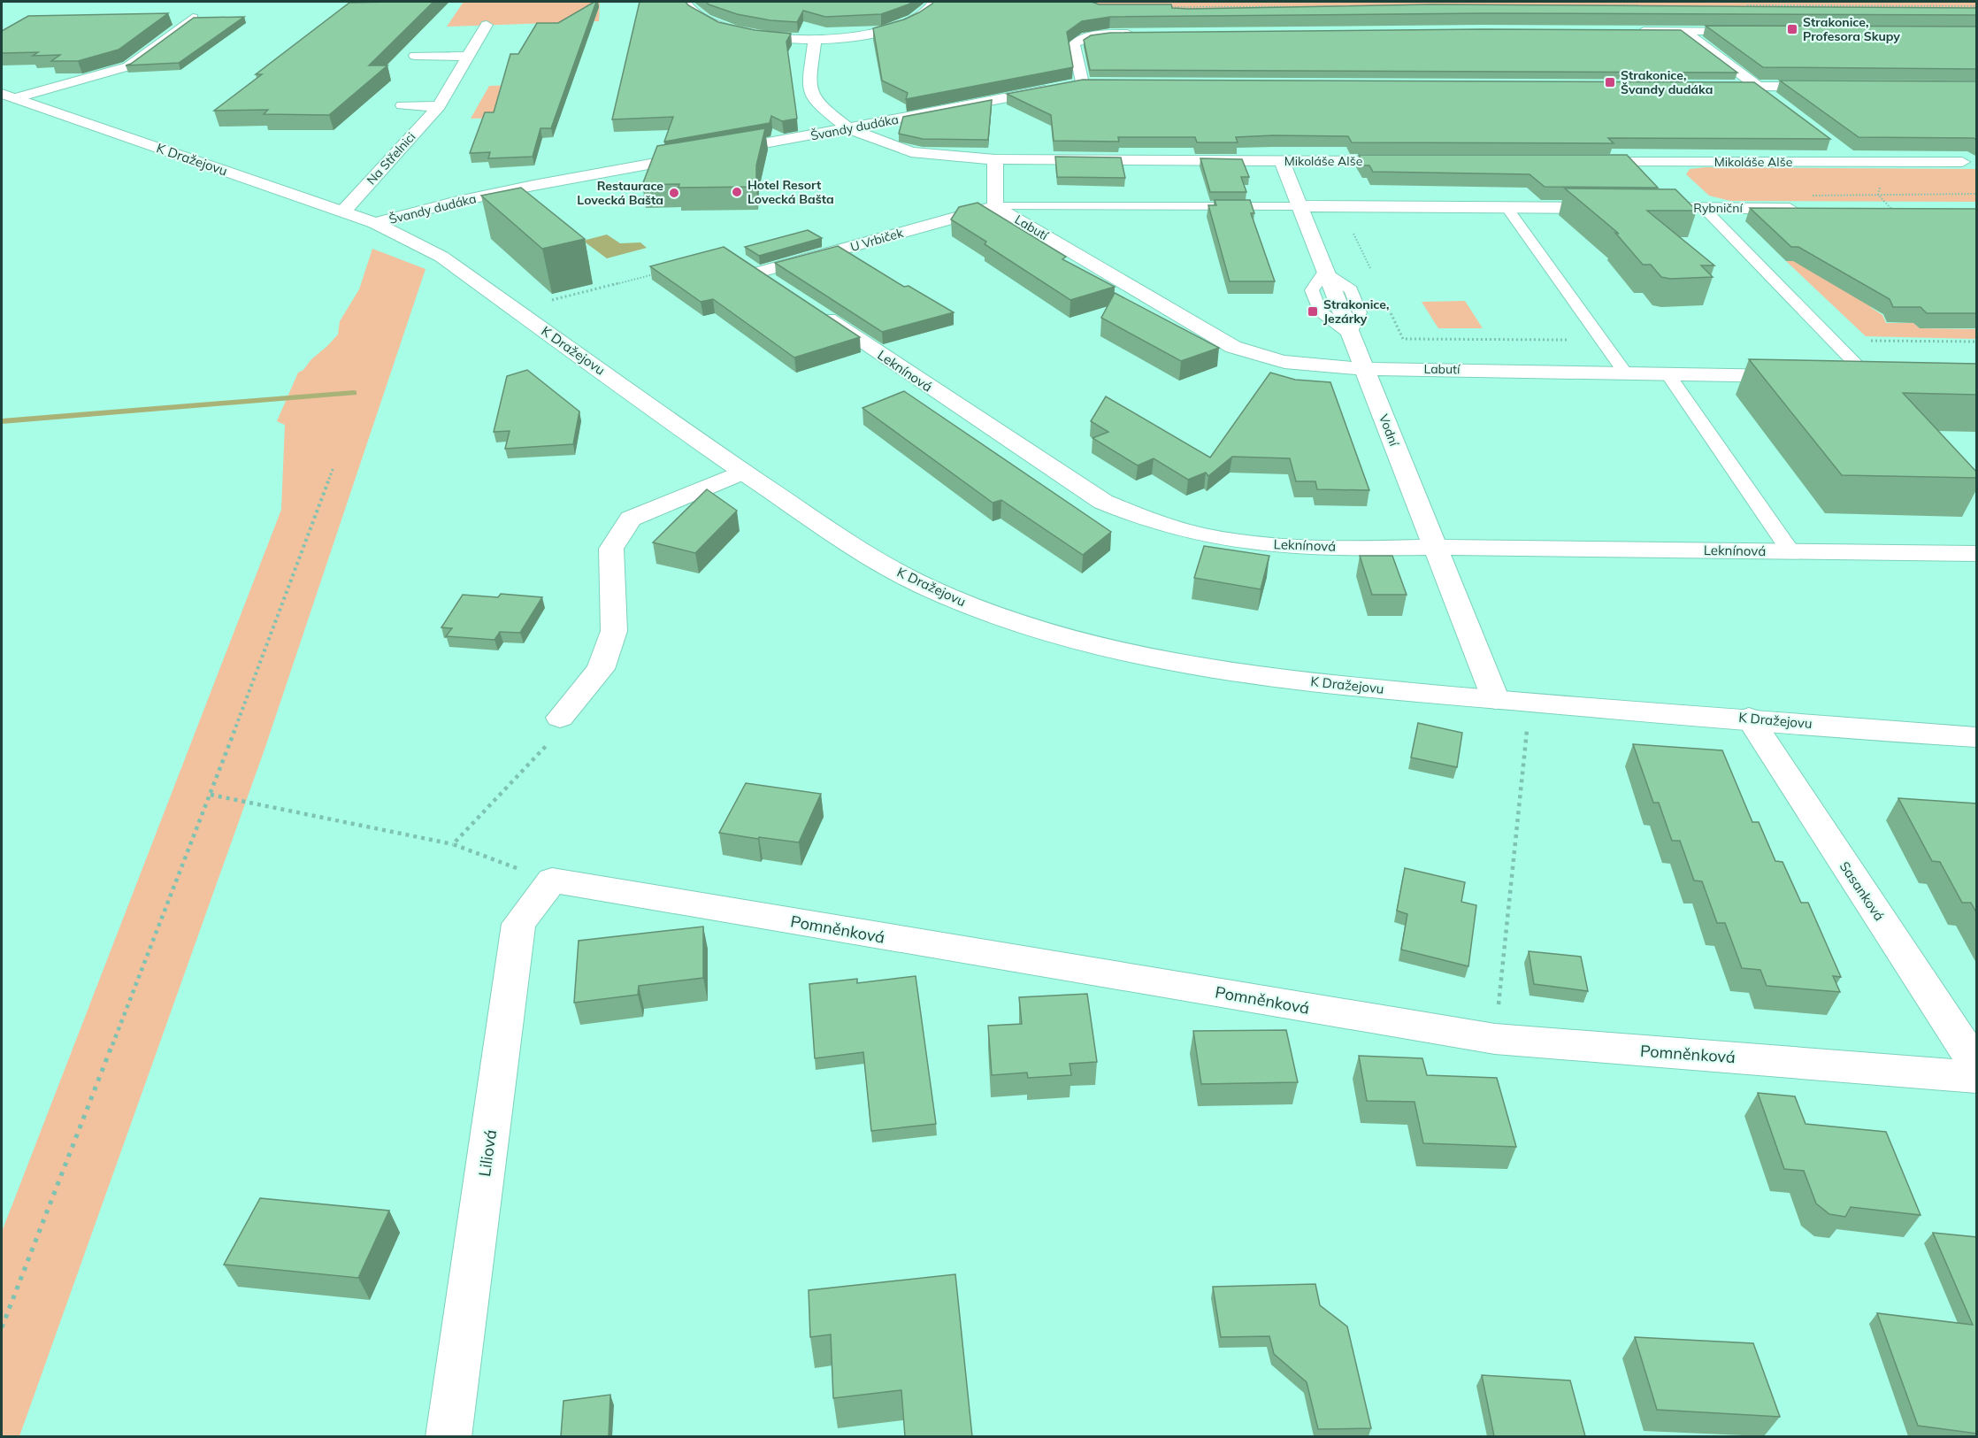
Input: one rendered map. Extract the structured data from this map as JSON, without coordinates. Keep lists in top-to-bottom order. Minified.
{"streets":{"street":["Švandy dudáka","Na Střelnici","K Dražejovu","Mikoláše Alše","Rybniční","Labutí","U Vrbiček","Leknínová","Vodní","Sasanková","Pomněnková","Liliová"]},"crossings":[["Švandy dudáka","K Dražejovu"],["Švandy dudáka","Mikoláše Alše"],["Na Střelnici","K Dražejovu"],["K Dražejovu","Vodní"],["K Dražejovu","Sasanková"],["Mikoláše Alše","Vodní"],["Labutí","U Vrbiček"],["Labutí","Vodní"],["Leknínová","Vodní"],["Pomněnková","Liliová"]],"places":{"transit":["Strakonice, Profesora Skupy","Strakonice, Švandy dudáka","Strakonice, Jezárky"],"other":["Hotel Resort Lovecká Bašta","Restaurace Lovecká Bašta"]}}
